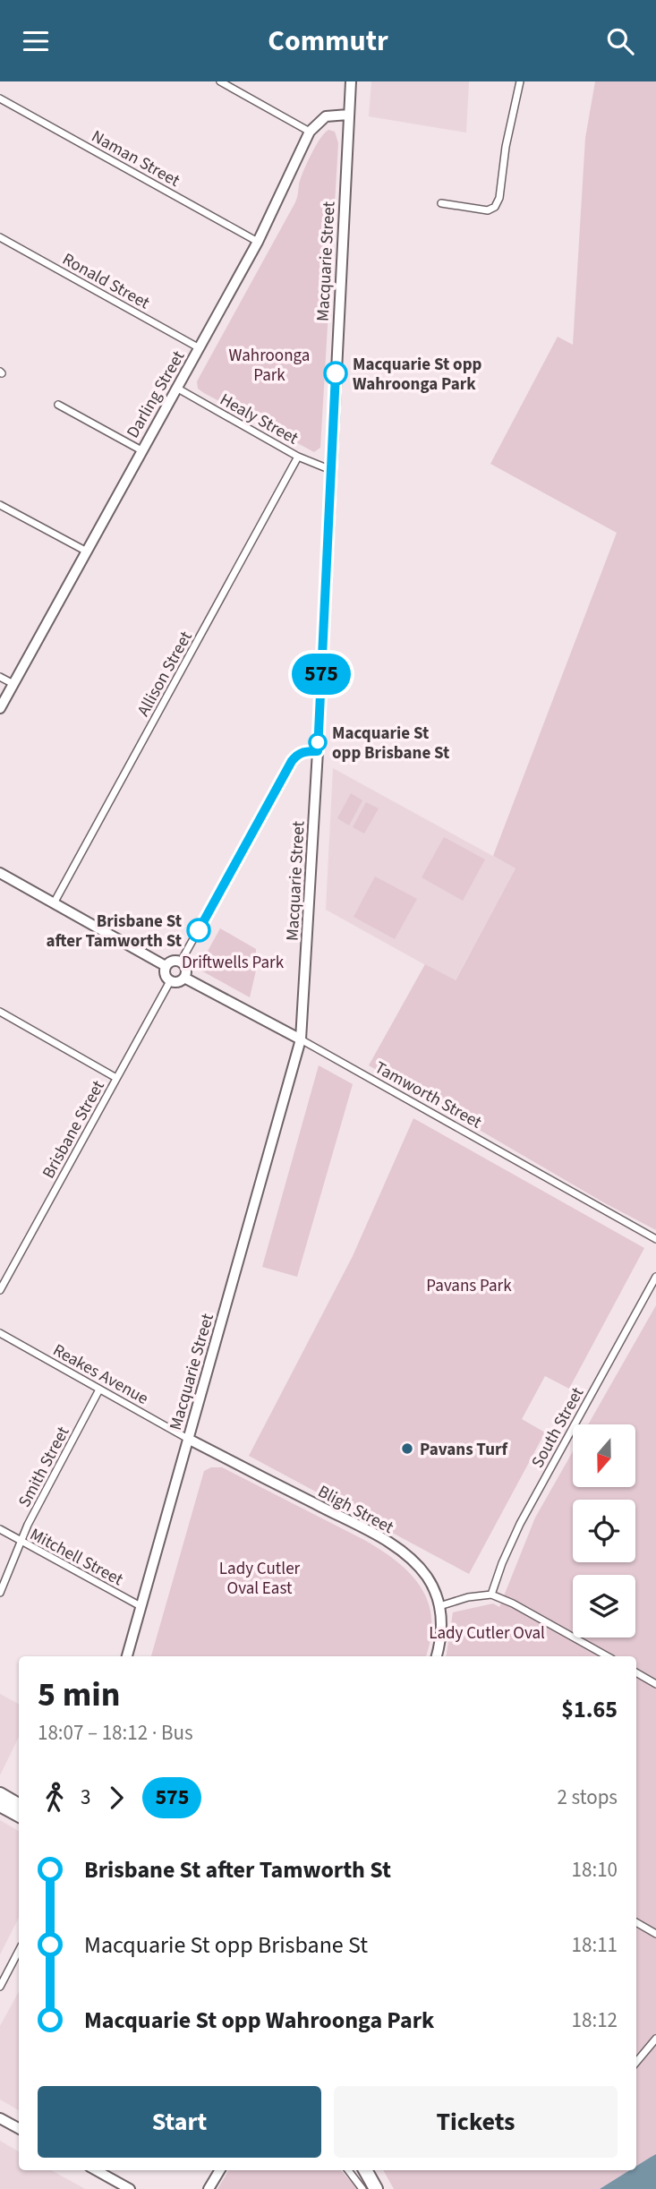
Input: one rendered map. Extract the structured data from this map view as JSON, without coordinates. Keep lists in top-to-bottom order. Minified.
{"streets":{"street":["Naman Street","Macquarie Street","Ronald Street","Darling Street","Healy Street","Allison Street","Tamworth Street","Brisbane Street","Reakes Avenue","South Street","Smith Street","Bligh Street","Mitchell Street"]},"crossings":[["Naman Street","Darling Street"],["Macquarie Street","Healy Street"],["Macquarie Street","Tamworth Street"],["Macquarie Street","Reakes Avenue"],["Macquarie Street","Bligh Street"],["Macquarie Street","Mitchell Street"],["Ronald Street","Darling Street"],["Darling Street","Healy Street"],["Healy Street","Allison Street"],["Tamworth Street","Brisbane Street"],["Reakes Avenue","Smith Street"],["Reakes Avenue","Bligh Street"],["Smith Street","Mitchell Street"]],"parks":["Wahroonga Park","Driftwells Park","Pavans Park","Lady Cutler Oval East","Lady Cutler Oval"],"places":["Macquarie St opp Wahroonga Park","Macquarie St opp Brisbane St","Brisbane St after Tamworth St","Pavans Turf"],"lines":["bus line 575"],"north":"bottom","page":{"header":"Commutr","on_map":"575","heading":["5 min","18:07 – 18:12 · Bus","$1.65"],"legs":["3","575","2 stops"],"list":[{"name":"Brisbane St after Tamworth St","value":"18:10"},{"name":"Macquarie St opp Brisbane St","value":"18:11"},{"name":"Macquarie St opp Wahroonga Park","value":"18:12"}],"buttons":["Start","Tickets"]}}
